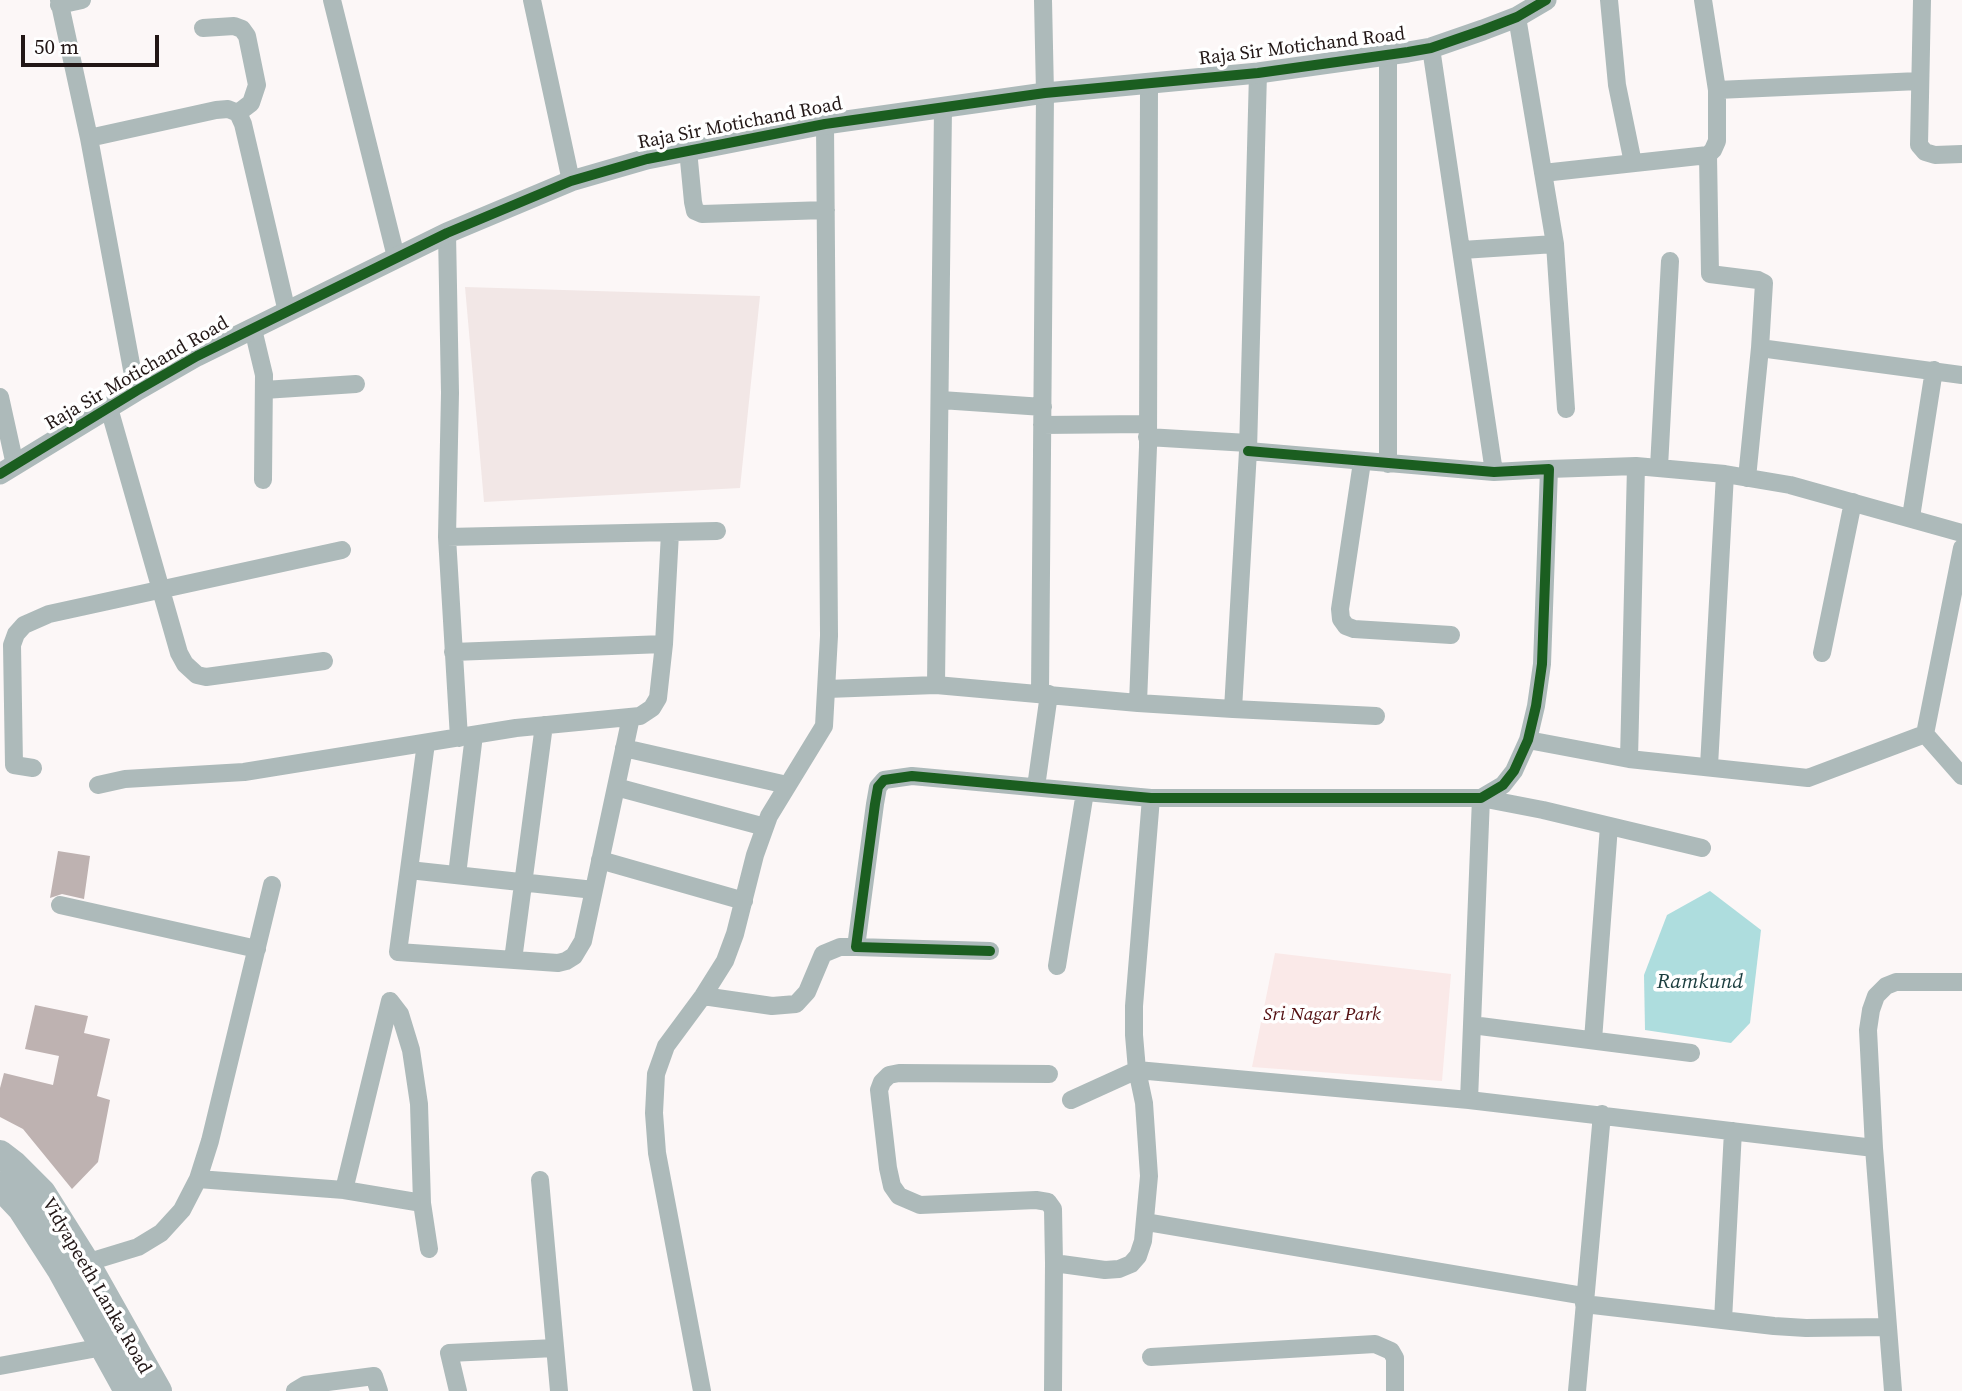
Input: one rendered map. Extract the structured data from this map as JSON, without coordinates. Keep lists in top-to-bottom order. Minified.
{"streets":{"main road":["Vidyapeeth Lanka Road"],"street":["Raja Sir Motichand Road"]},"water":["Ramkund"],"parks":["Sri Nagar Park"],"scale_bar":"50 m"}
